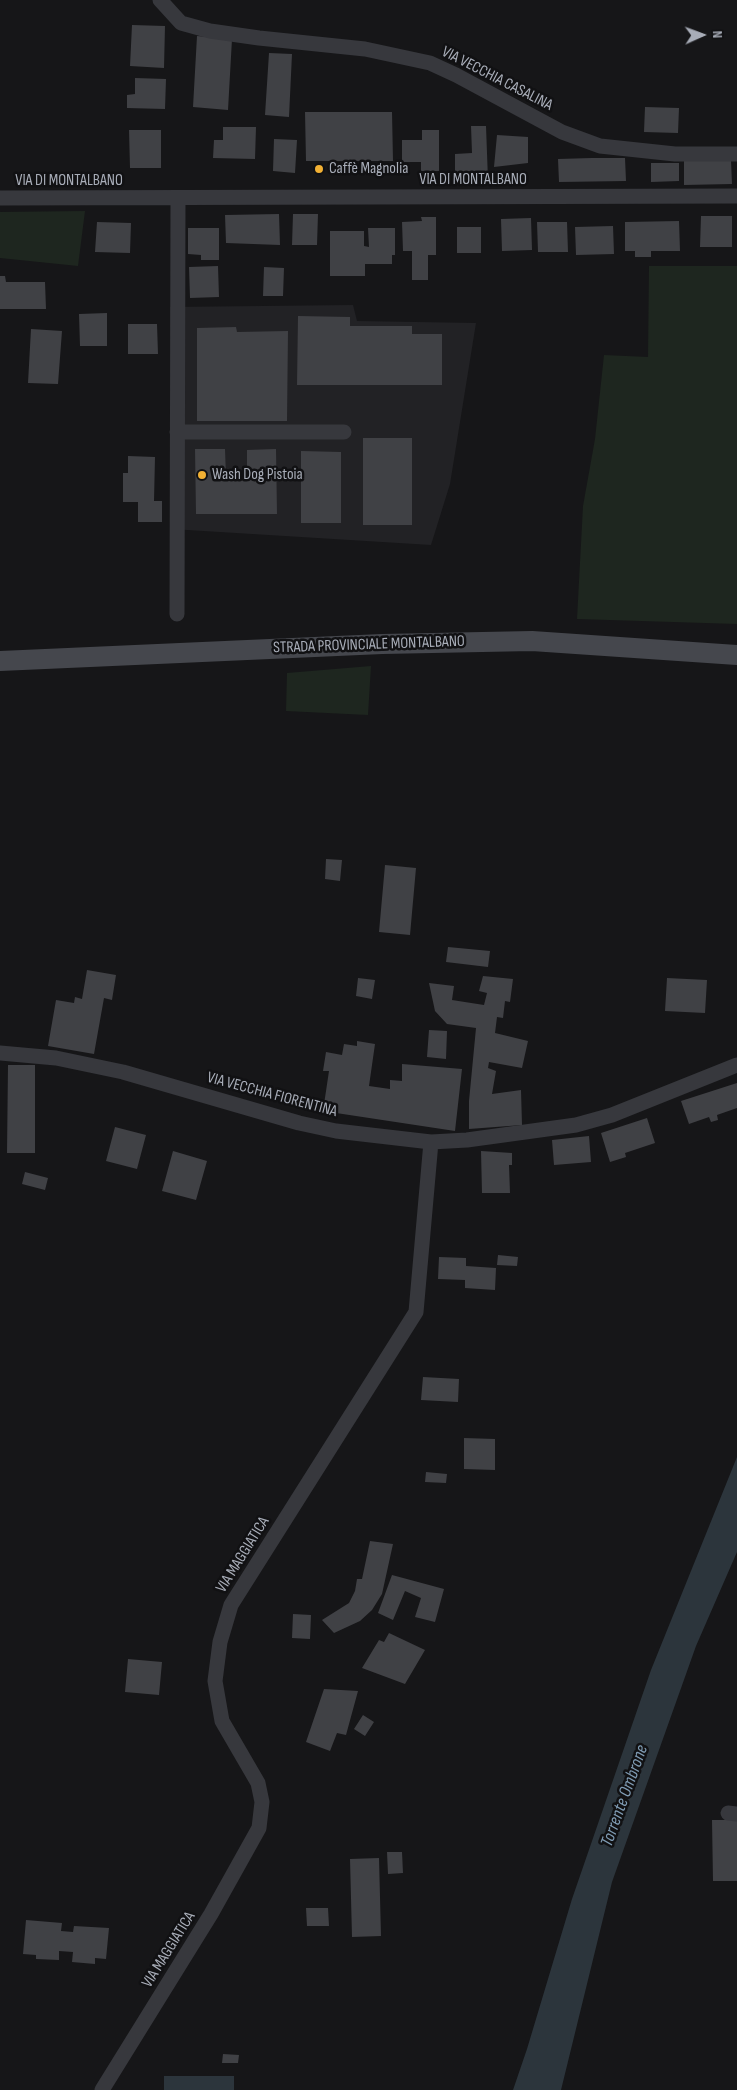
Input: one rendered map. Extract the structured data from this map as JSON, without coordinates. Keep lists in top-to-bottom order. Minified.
{"streets":{"main road":["STRADA PROVINCIALE MONTALBANO"],"street":["VIA VECCHIA CASALINA","VIA DI MONTALBANO","VIA VECCHIA FIORENTINA","VIA MAGGIATICA"]},"crossings":[["VIA VECCHIA FIORENTINA","VIA MAGGIATICA"]],"water":["Torrente Ombrone"],"places":["Caffè Magnolia","Wash Dog Pistoia"],"north":"right"}
